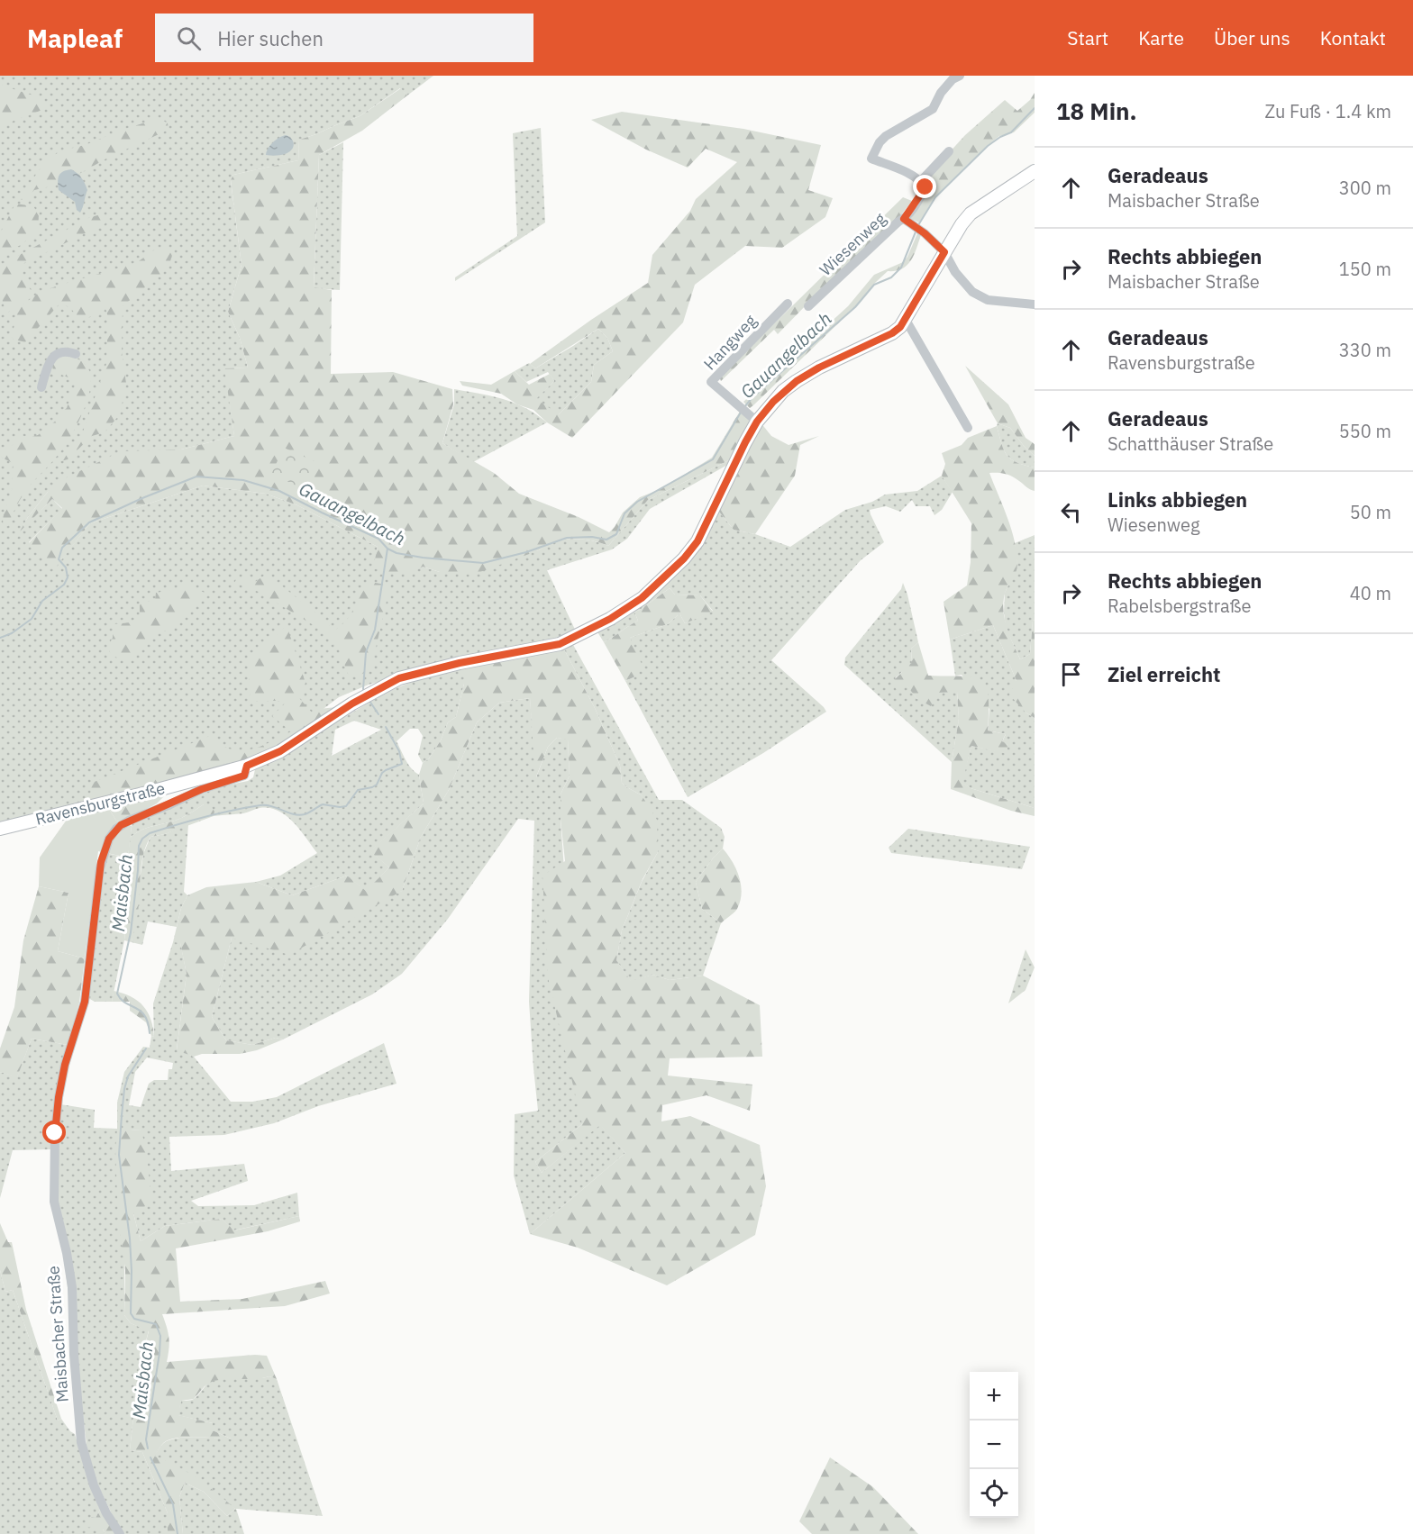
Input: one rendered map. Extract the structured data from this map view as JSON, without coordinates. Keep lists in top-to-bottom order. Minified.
{"streets":{"main road":["Ravensburgstraße"],"street":["Wiesenweg","Hangweg","Maisbacher Straße"]},"crossings":[["Hangweg","Ravensburgstraße"],["Ravensburgstraße","Maisbacher Straße"]],"water":["Gauangelbach","Maisbach"],"page":{"header":"Mapleaf","search":"Hier suchen","nav":["Start","Karte","Über uns","Kontakt"],"heading":["18 Min.","Zu Fuß · 1.4 km"],"list":[["Geradeaus","Maisbacher Straße","300 m"],["Rechts abbiegen","Maisbacher Straße","150 m"],["Geradeaus","Ravensburgstraße","330 m"],["Geradeaus","Schatthäuser Straße","550 m"],["Links abbiegen","Wiesenweg","50 m"],["Rechts abbiegen","Rabelsbergstraße","40 m"],"Ziel erreicht"],"map_buttons":["+","−"]}}
